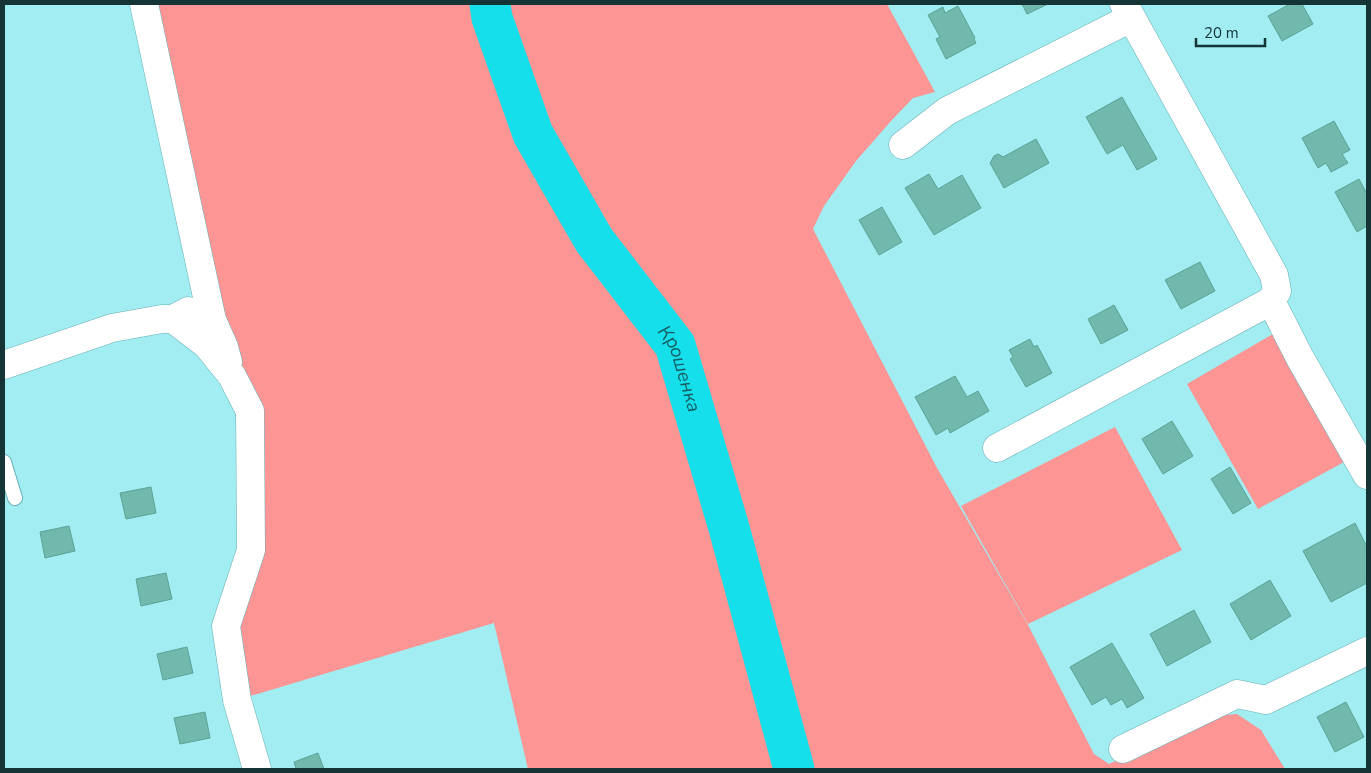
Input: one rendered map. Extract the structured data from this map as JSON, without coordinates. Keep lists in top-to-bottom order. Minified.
{"water":["Крошенка"],"scale_bar":"20 m"}
